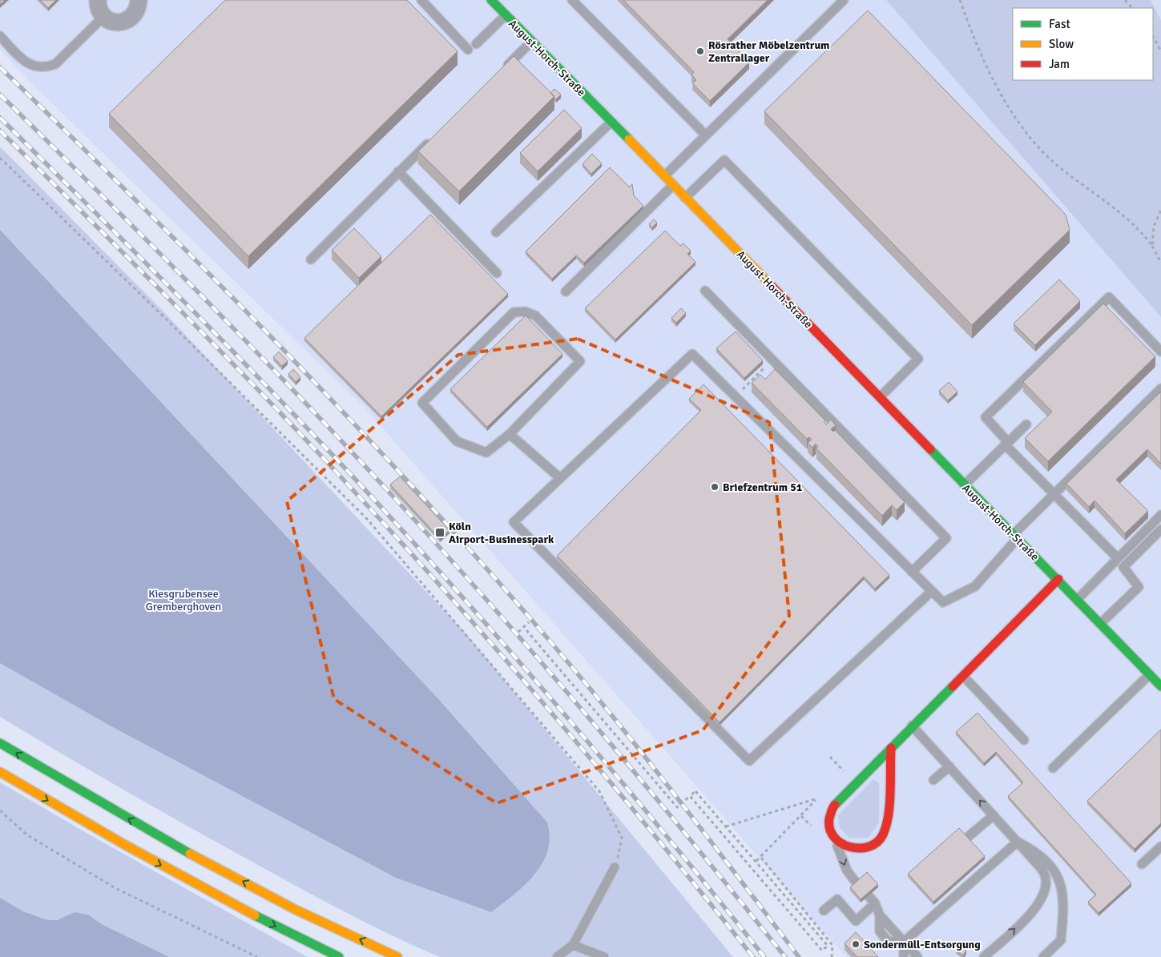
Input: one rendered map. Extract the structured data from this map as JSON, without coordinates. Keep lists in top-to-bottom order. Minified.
{"streets":{"main road":["August-Horch-Straße"]},"parks":["Kiesgrubensee Gremberghoven"],"places":{"other":["Rösrather Möbelzentrum Zentrallager","Briefzentrum 51","Sondermüll-Entsorgung"],"transit":["Köln Airport-Businesspark"]},"legend":["Fast","Slow","Jam"]}
